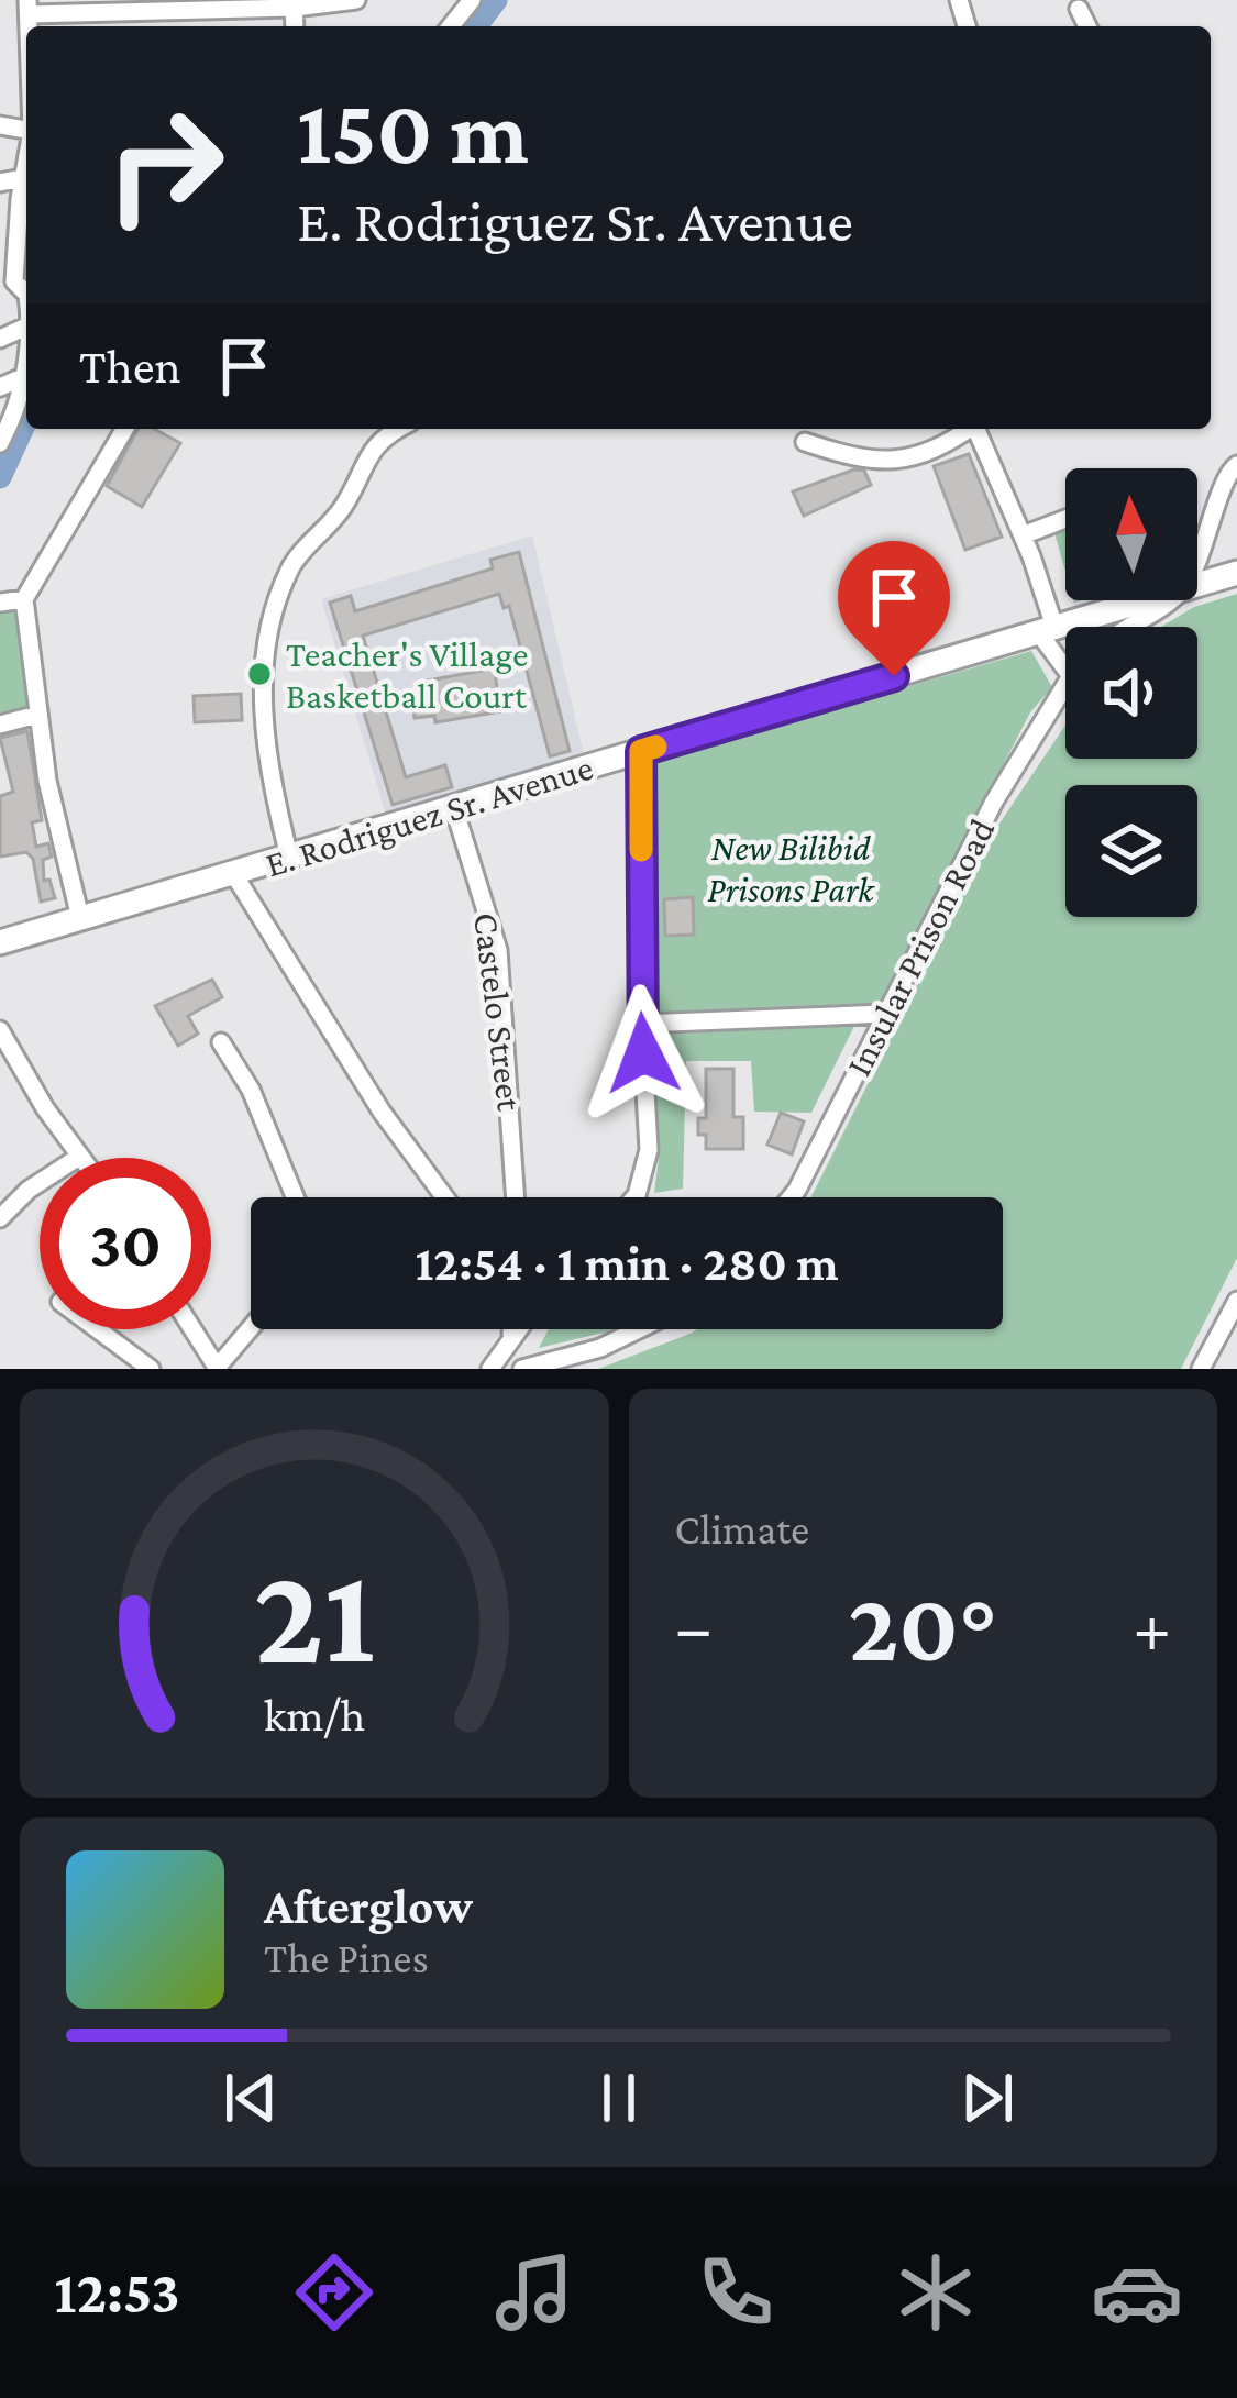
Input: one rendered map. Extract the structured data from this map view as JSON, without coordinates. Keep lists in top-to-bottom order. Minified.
{"streets":{"street":["E. Rodriguez Sr. Avenue","Insular Prison Road","Castelo Street"]},"crossings":[["E. Rodriguez Sr. Avenue","Castelo Street"]],"parks":["New Bilibid Prisons Park"],"places":["Teacher's Village Basketball Court"],"north":"top","page":{"turn":["150 m","E. Rodriguez Sr. Avenue"],"then":"Then","limit":"30","trip":"12:54 · 1 min · 280 m","tile":"Climate","heat":["−","20°","+"],"song":["Afterglow","The Pines"],"tabs":"12:53","gauge":["21","km/h"]}}
